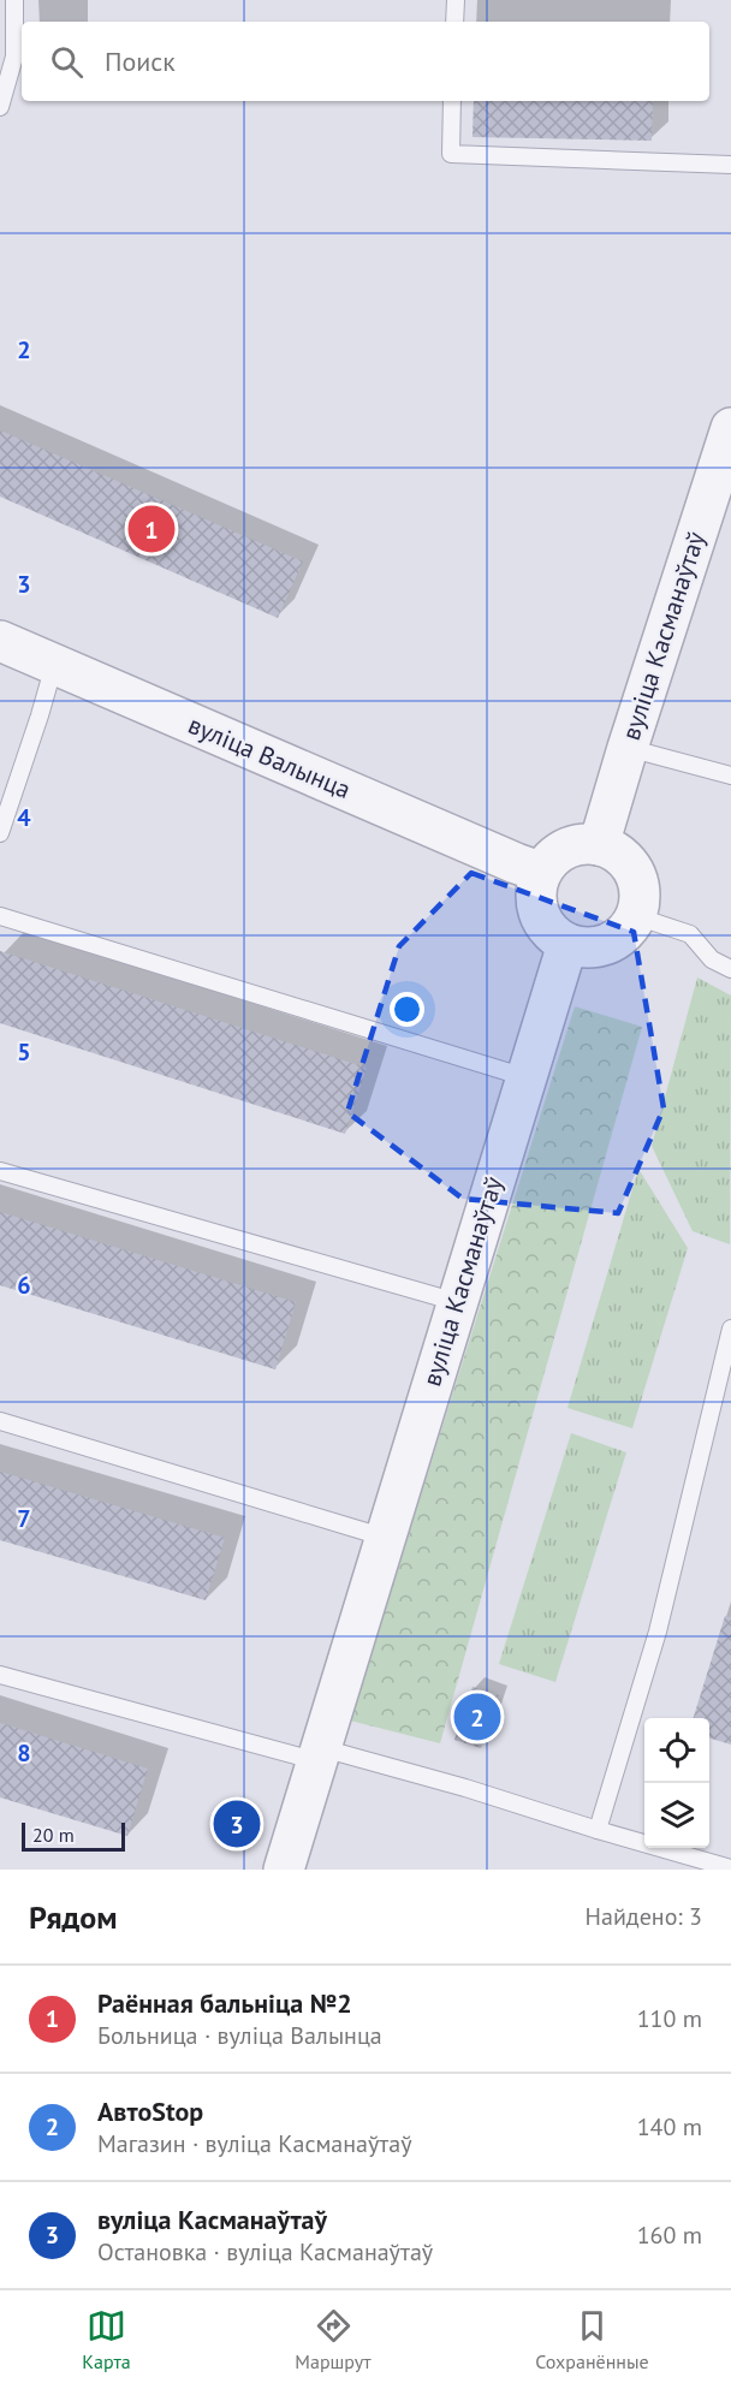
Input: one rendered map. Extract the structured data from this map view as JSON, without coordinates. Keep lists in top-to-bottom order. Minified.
{"streets":{"street":["вуліца Касманаўтаў","вуліца Валынца"]},"crossings":[["вуліца Касманаўтаў","вуліца Валынца"]],"scale_bar":"20 m","page":{"search":"Поиск","pins":["1","2","3"],"scale":"20 m","heading":["Рядом","Найдено: 3"],"list":[{"mark":"1","name":"Раённая бальніца №2","note":"Больница · вуліца Валынца","value":"110 m"},{"mark":"2","name":"АвтоStop","note":"Магазин · вуліца Касманаўтаў","value":"140 m"},{"mark":"3","name":"вуліца Касманаўтаў","note":"Остановка · вуліца Касманаўтаў","value":"160 m"}],"nav":["Карта","Маршрут","Сохранённые"]},"grid":{"rows":["2","3","4","5","6","7","8"]}}
